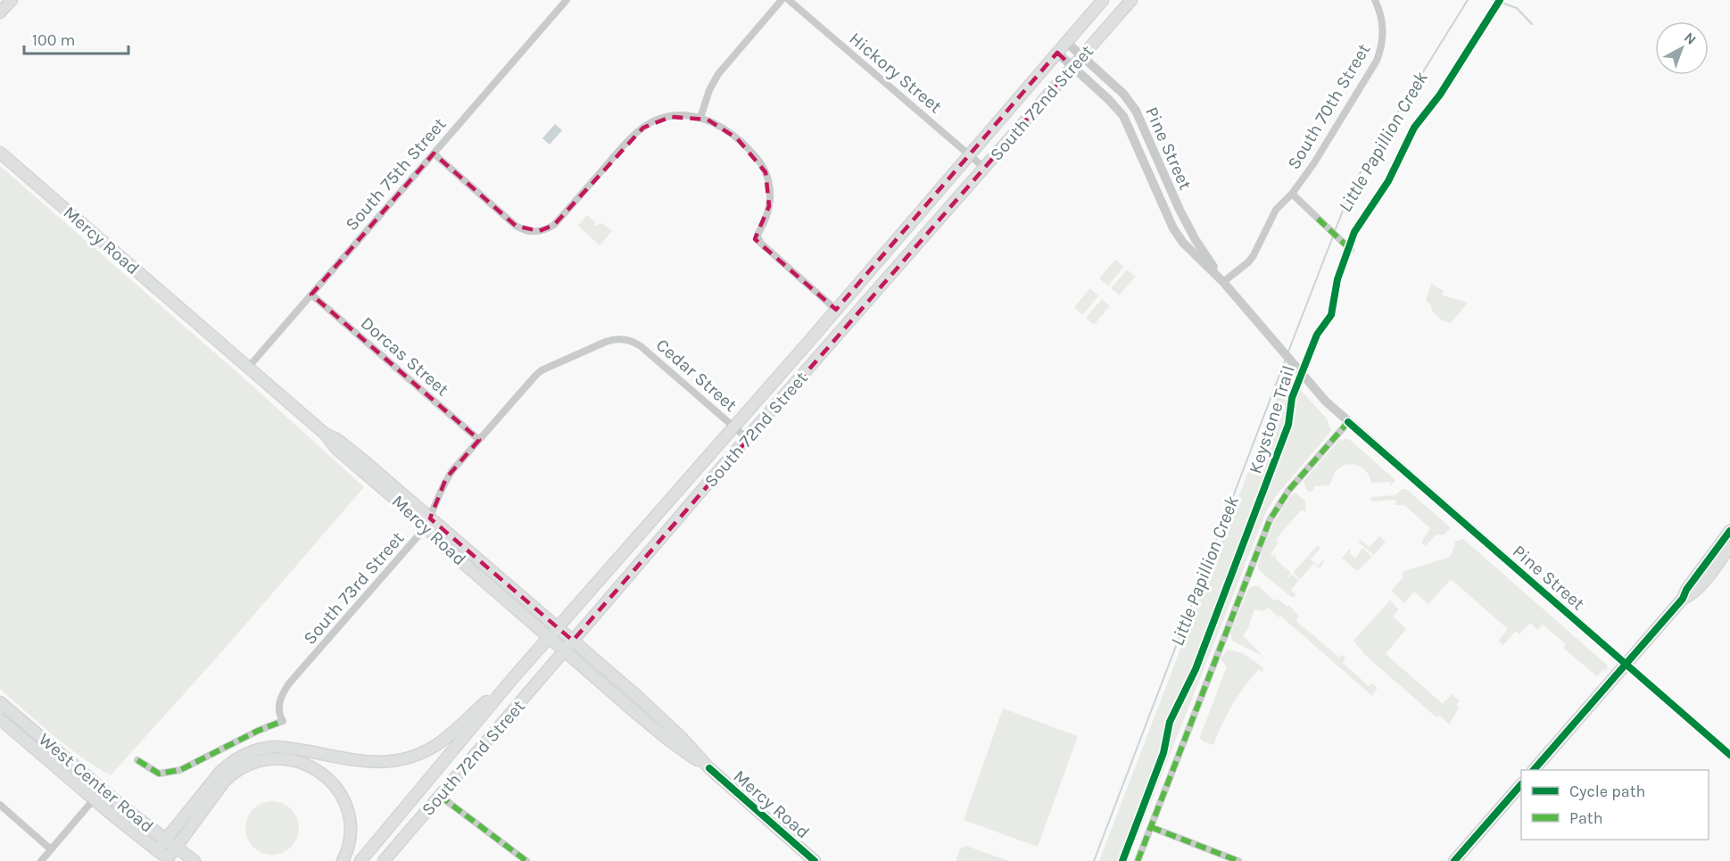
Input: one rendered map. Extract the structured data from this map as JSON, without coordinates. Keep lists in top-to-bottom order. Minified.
{"streets":{"main road":["South 72nd Street","Mercy Road","West Center Road"],"street":["Hickory Street","South 70th Street","Pine Street","South 75th Street","Dorcas Street","Cedar Street","South 73rd Street"],"cycle path":["Keystone Trail"]},"crossings":[["Hickory Street","South 72nd Street"],["South 72nd Street","Pine Street"],["South 72nd Street","Mercy Road"],["South 72nd Street","Cedar Street"],["South 70th Street","Pine Street"],["South 75th Street","Mercy Road"],["South 75th Street","Dorcas Street"],["Mercy Road","South 73rd Street"],["Dorcas Street","South 73rd Street"],["Cedar Street","South 73rd Street"]],"water":["Little Papillion Creek"],"legend":["Cycle path","Path"],"scale_bar":"100 m","north":"top right"}
